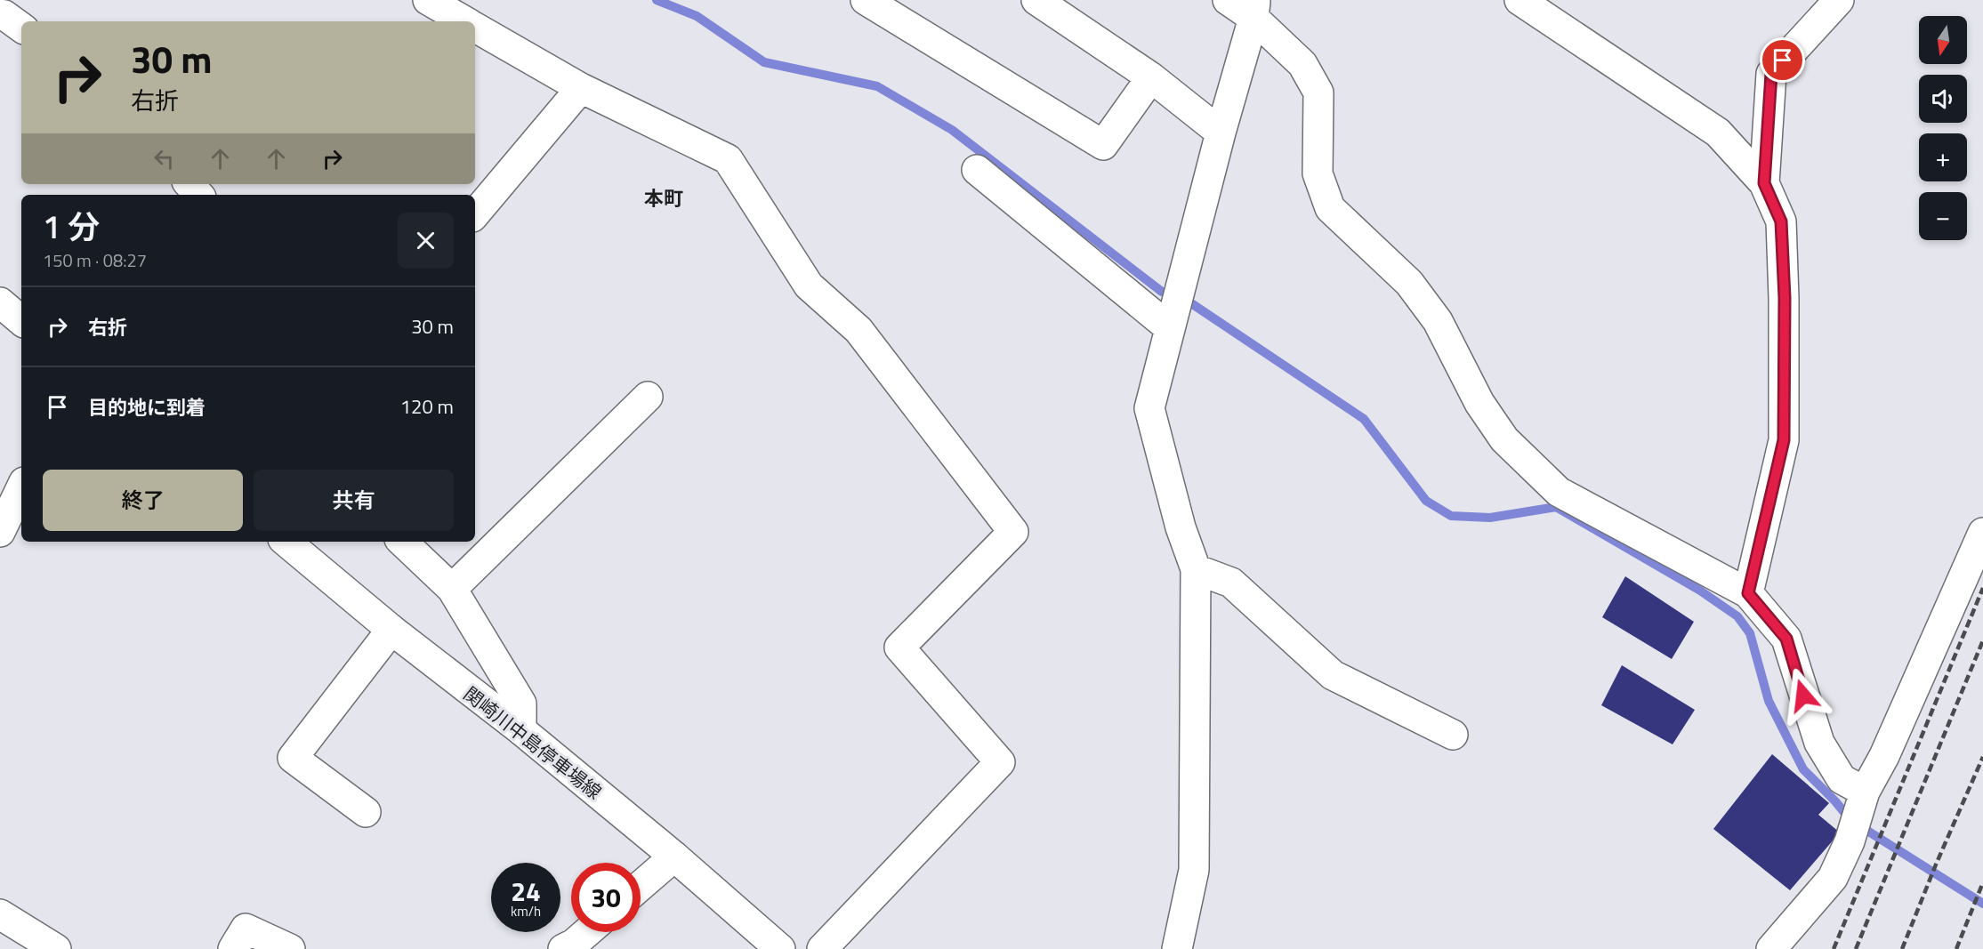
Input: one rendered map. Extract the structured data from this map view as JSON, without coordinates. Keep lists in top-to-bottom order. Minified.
{"streets":{"street":["関崎川中島停車場線"]},"districts":["本町"],"north":"bottom","page":{"map_buttons":["+","−"],"turn":["30 m","右折"],"heading":["1 分","150 m · 08:27"],"list":[{"name":"右折","value":"30 m"},{"name":"目的地に到着","value":"120 m"}],"buttons":["終了","共有"],"speed":"24 km/h","limit":"30"}}
